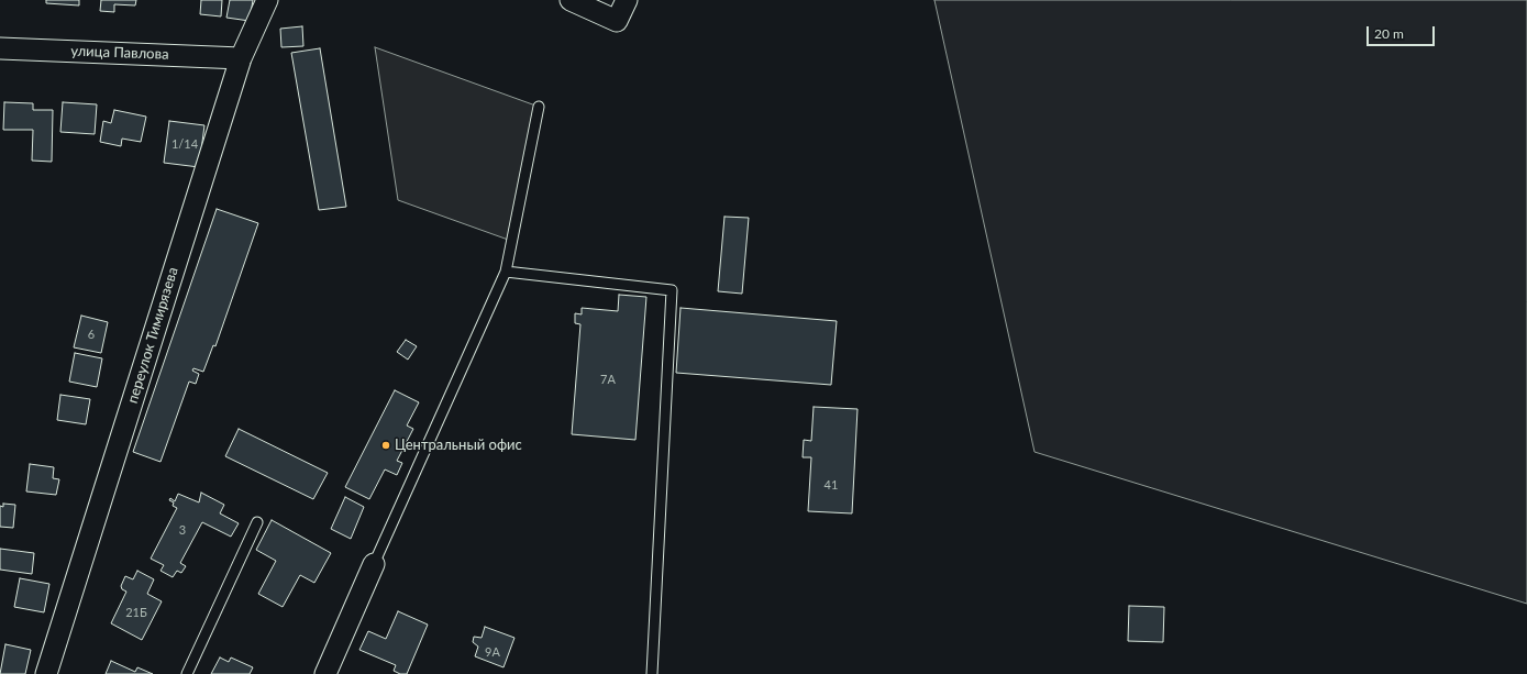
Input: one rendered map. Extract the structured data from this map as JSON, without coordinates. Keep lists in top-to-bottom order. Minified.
{"streets":{"street":["улица Павлова","переулок Тимирязева"]},"crossings":[["улица Павлова","переулок Тимирязева"]],"places":["Центральный офис"],"house_numbers":["1/14","6","7А","41","3","21Б","9А"],"scale_bar":"20 m"}
